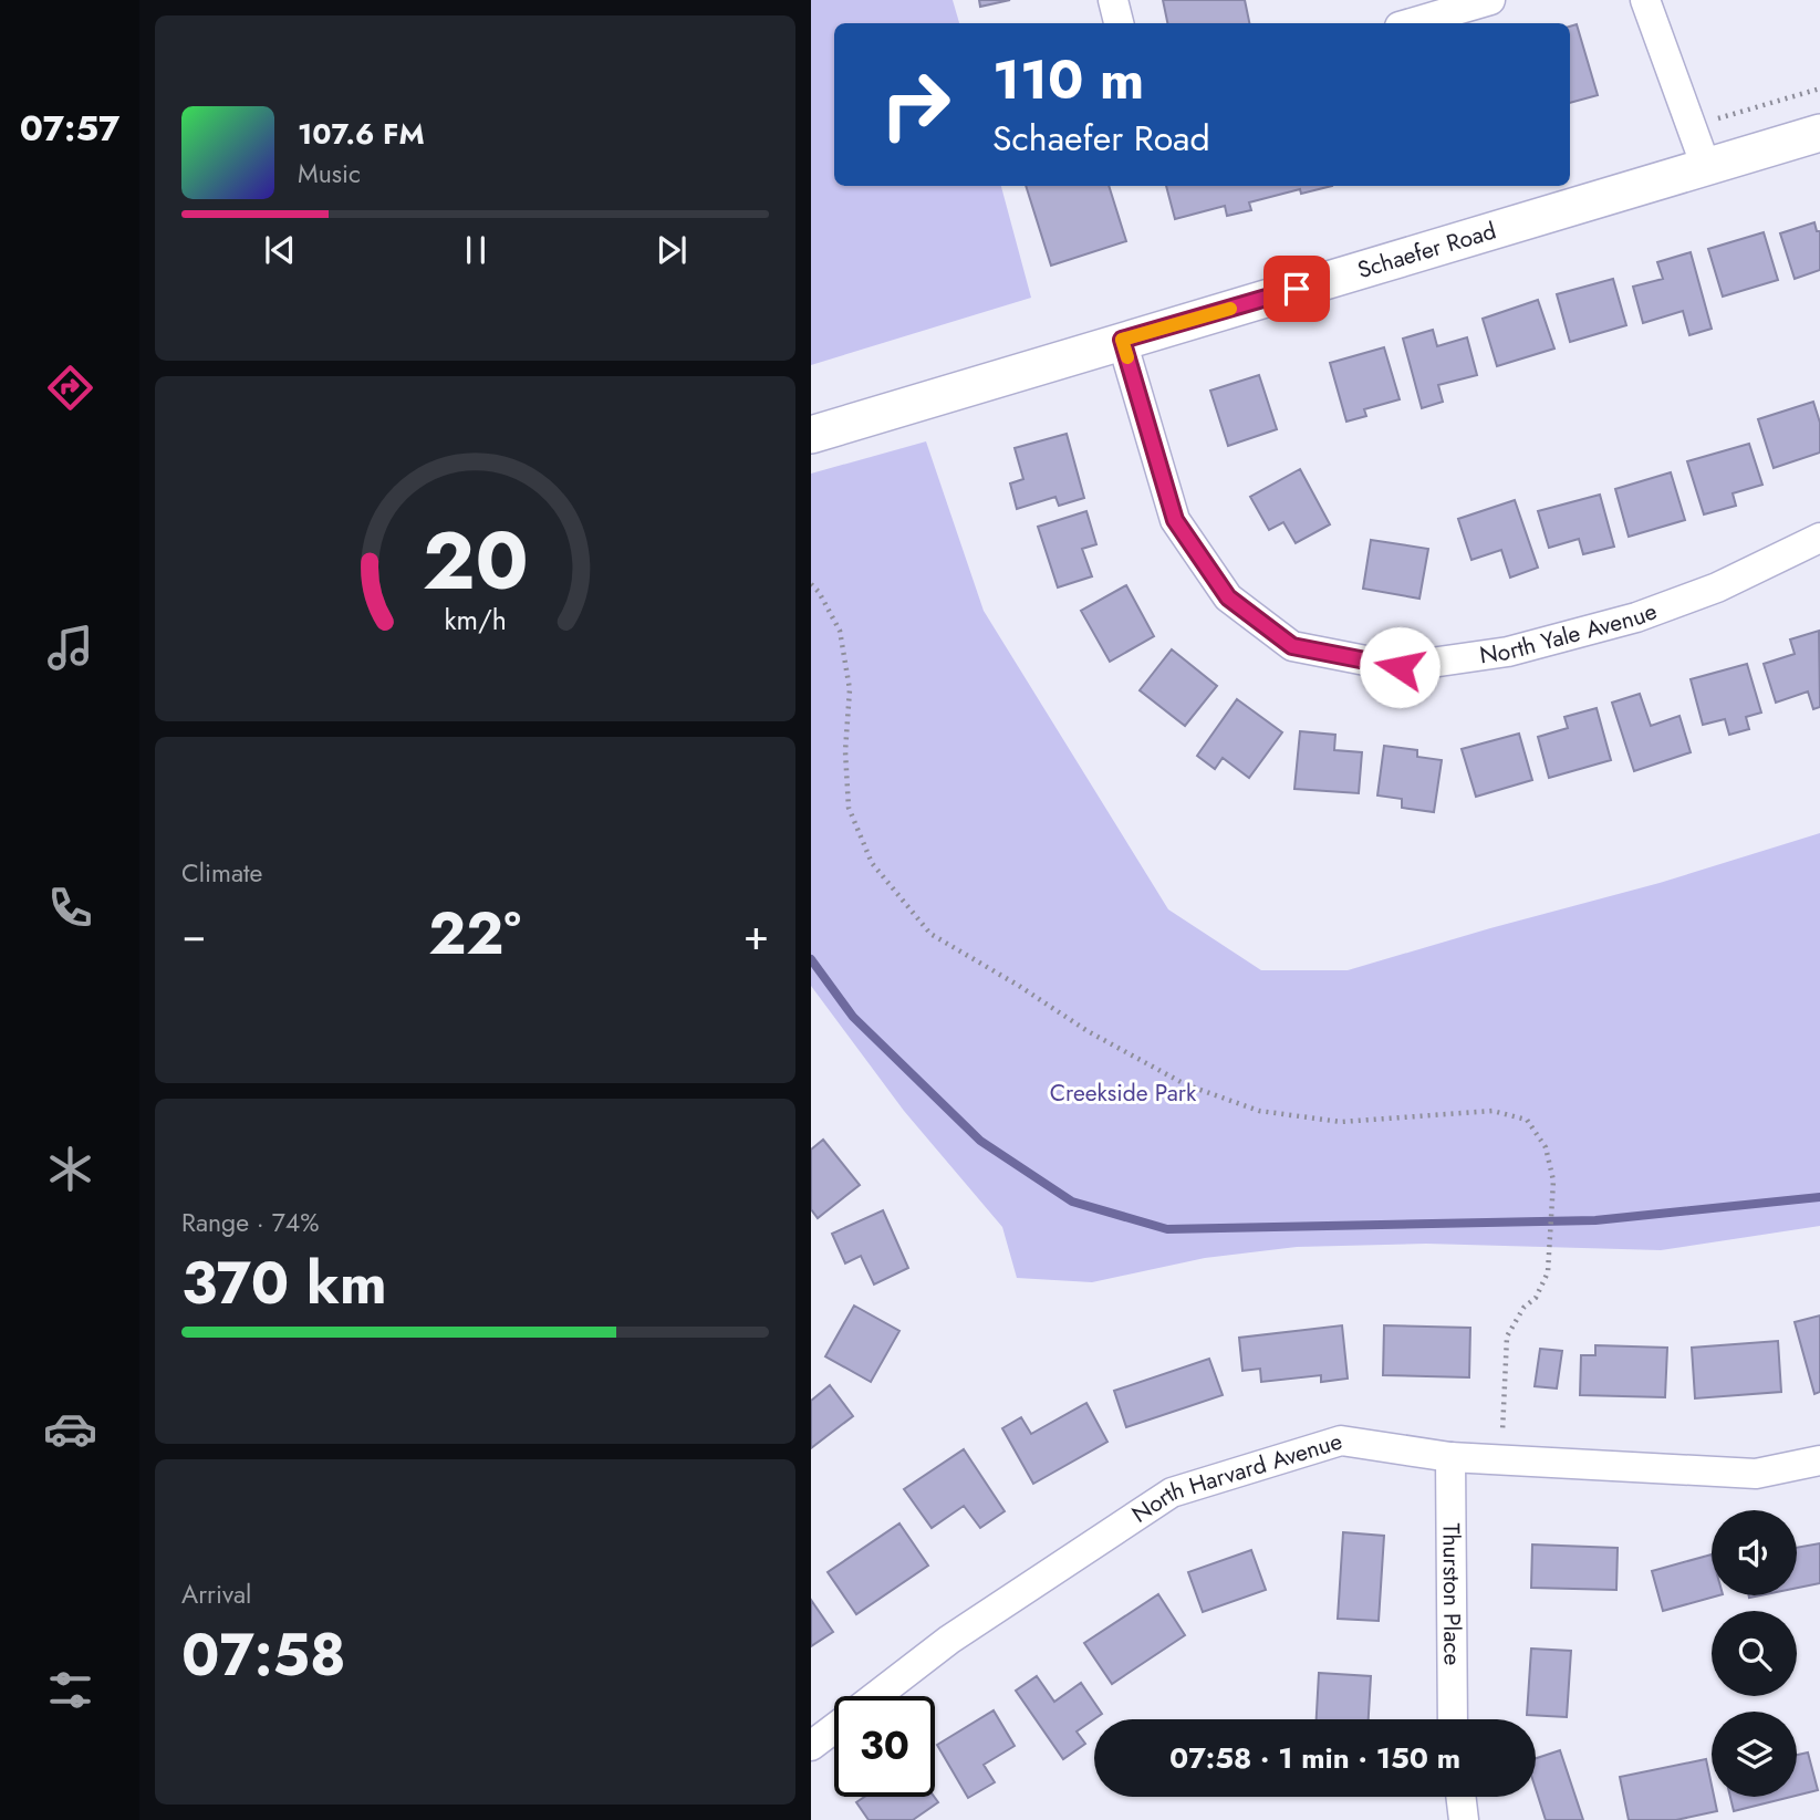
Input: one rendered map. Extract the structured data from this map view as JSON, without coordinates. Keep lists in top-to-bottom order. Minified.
{"streets":{"street":["Schaefer Road","North Yale Avenue","North Harvard Avenue","Thurston Place"]},"crossings":[["Schaefer Road","North Yale Avenue"],["North Harvard Avenue","Thurston Place"]],"parks":["Creekside Park"],"page":{"tabs":"07:57","turn":["110 m","Schaefer Road"],"song":["107.6 FM","Music"],"tile":["Climate",["Range · 74%","370 km"],["Arrival","07:58"]],"heat":["−","22°","+"],"limit":"30","trip":"07:58 · 1 min · 150 m","gauge":["20","km/h"]}}
